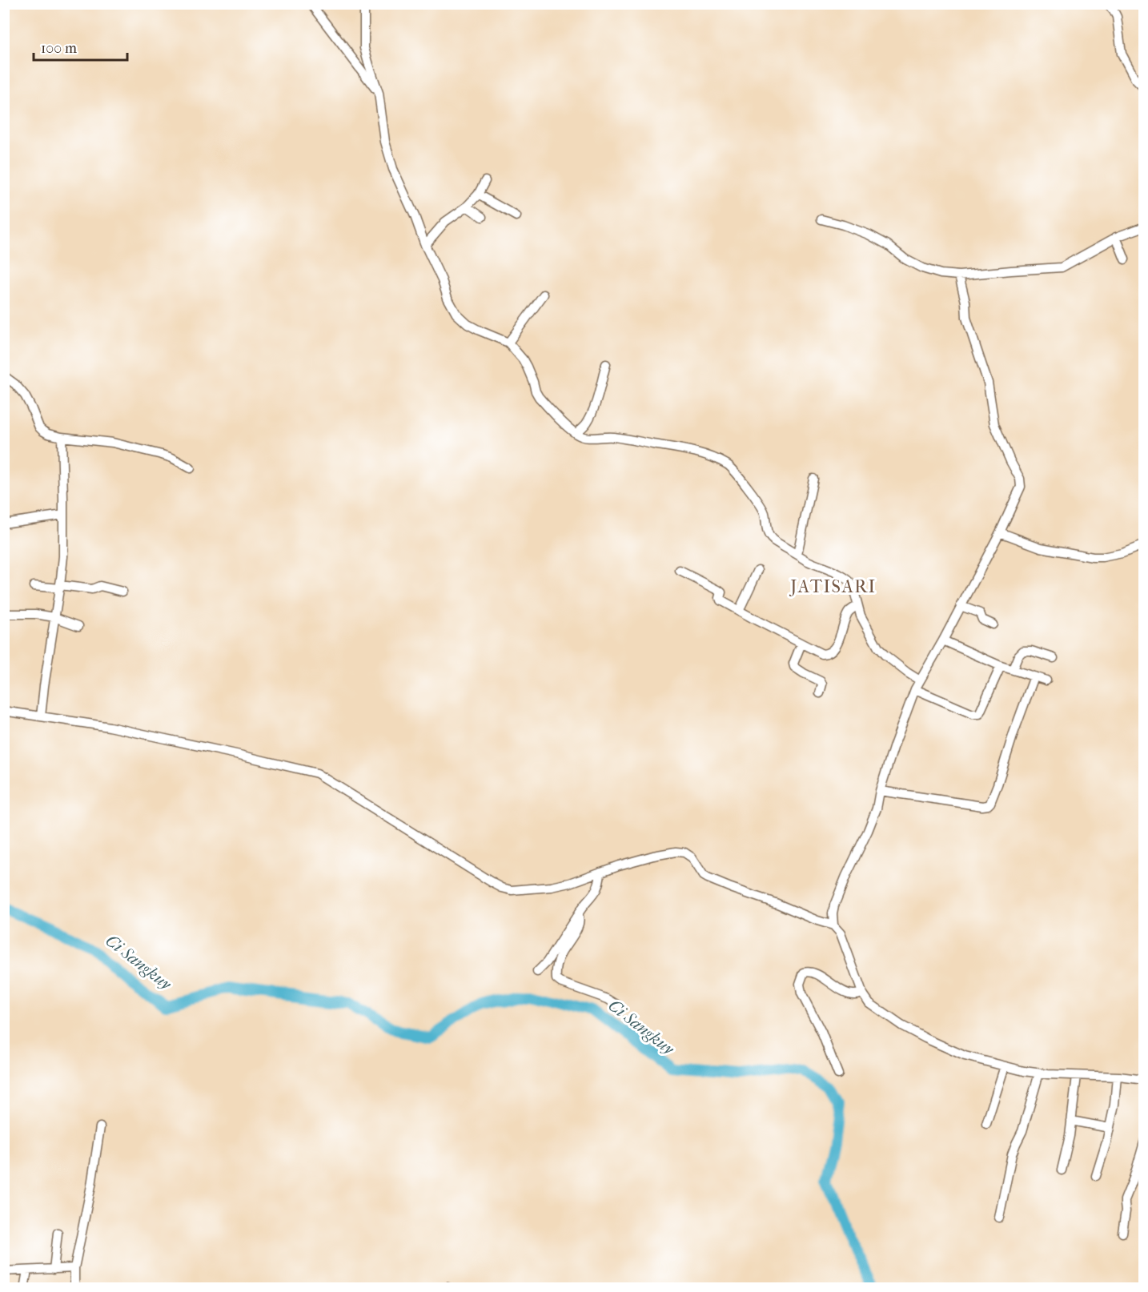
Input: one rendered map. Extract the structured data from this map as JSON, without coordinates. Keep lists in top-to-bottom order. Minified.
{"districts":["JATISARI"],"water":["Ci Sangkuy"],"scale_bar":"100 m"}
